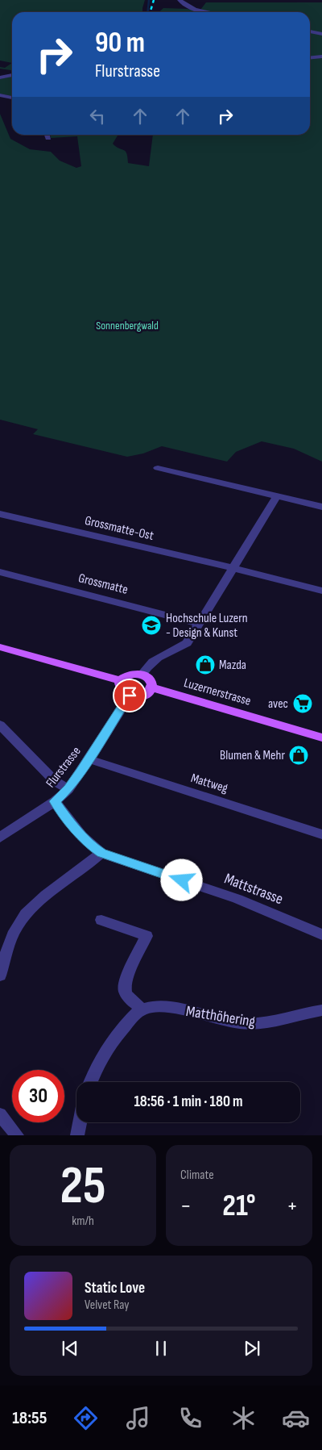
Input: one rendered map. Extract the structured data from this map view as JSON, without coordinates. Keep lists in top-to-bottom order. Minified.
{"streets":{"main road":["Luzernerstrasse"],"street":["Grossmatte-Ost","Grossmatte","Flurstrasse","Mattweg","Mattstrasse","Matthöhering"]},"crossings":[["Luzernerstrasse","Flurstrasse"],["Flurstrasse","Mattweg"],["Flurstrasse","Mattstrasse"]],"parks":["Sonnenbergwald"],"places":{"school or university":["Hochschule Luzern - Design & Kunst"],"shop":["Mazda","Blumen & Mehr"],"supermarket":["avec"]},"page":{"turn":["90 m","Flurstrasse"],"limit":"30","trip":"18:56 · 1 min · 180 m","tile":[["25","km/h"],"Climate"],"heat":["−","21°","+"],"song":["Static Love","Velvet Ray"],"tabs":"18:55"}}
